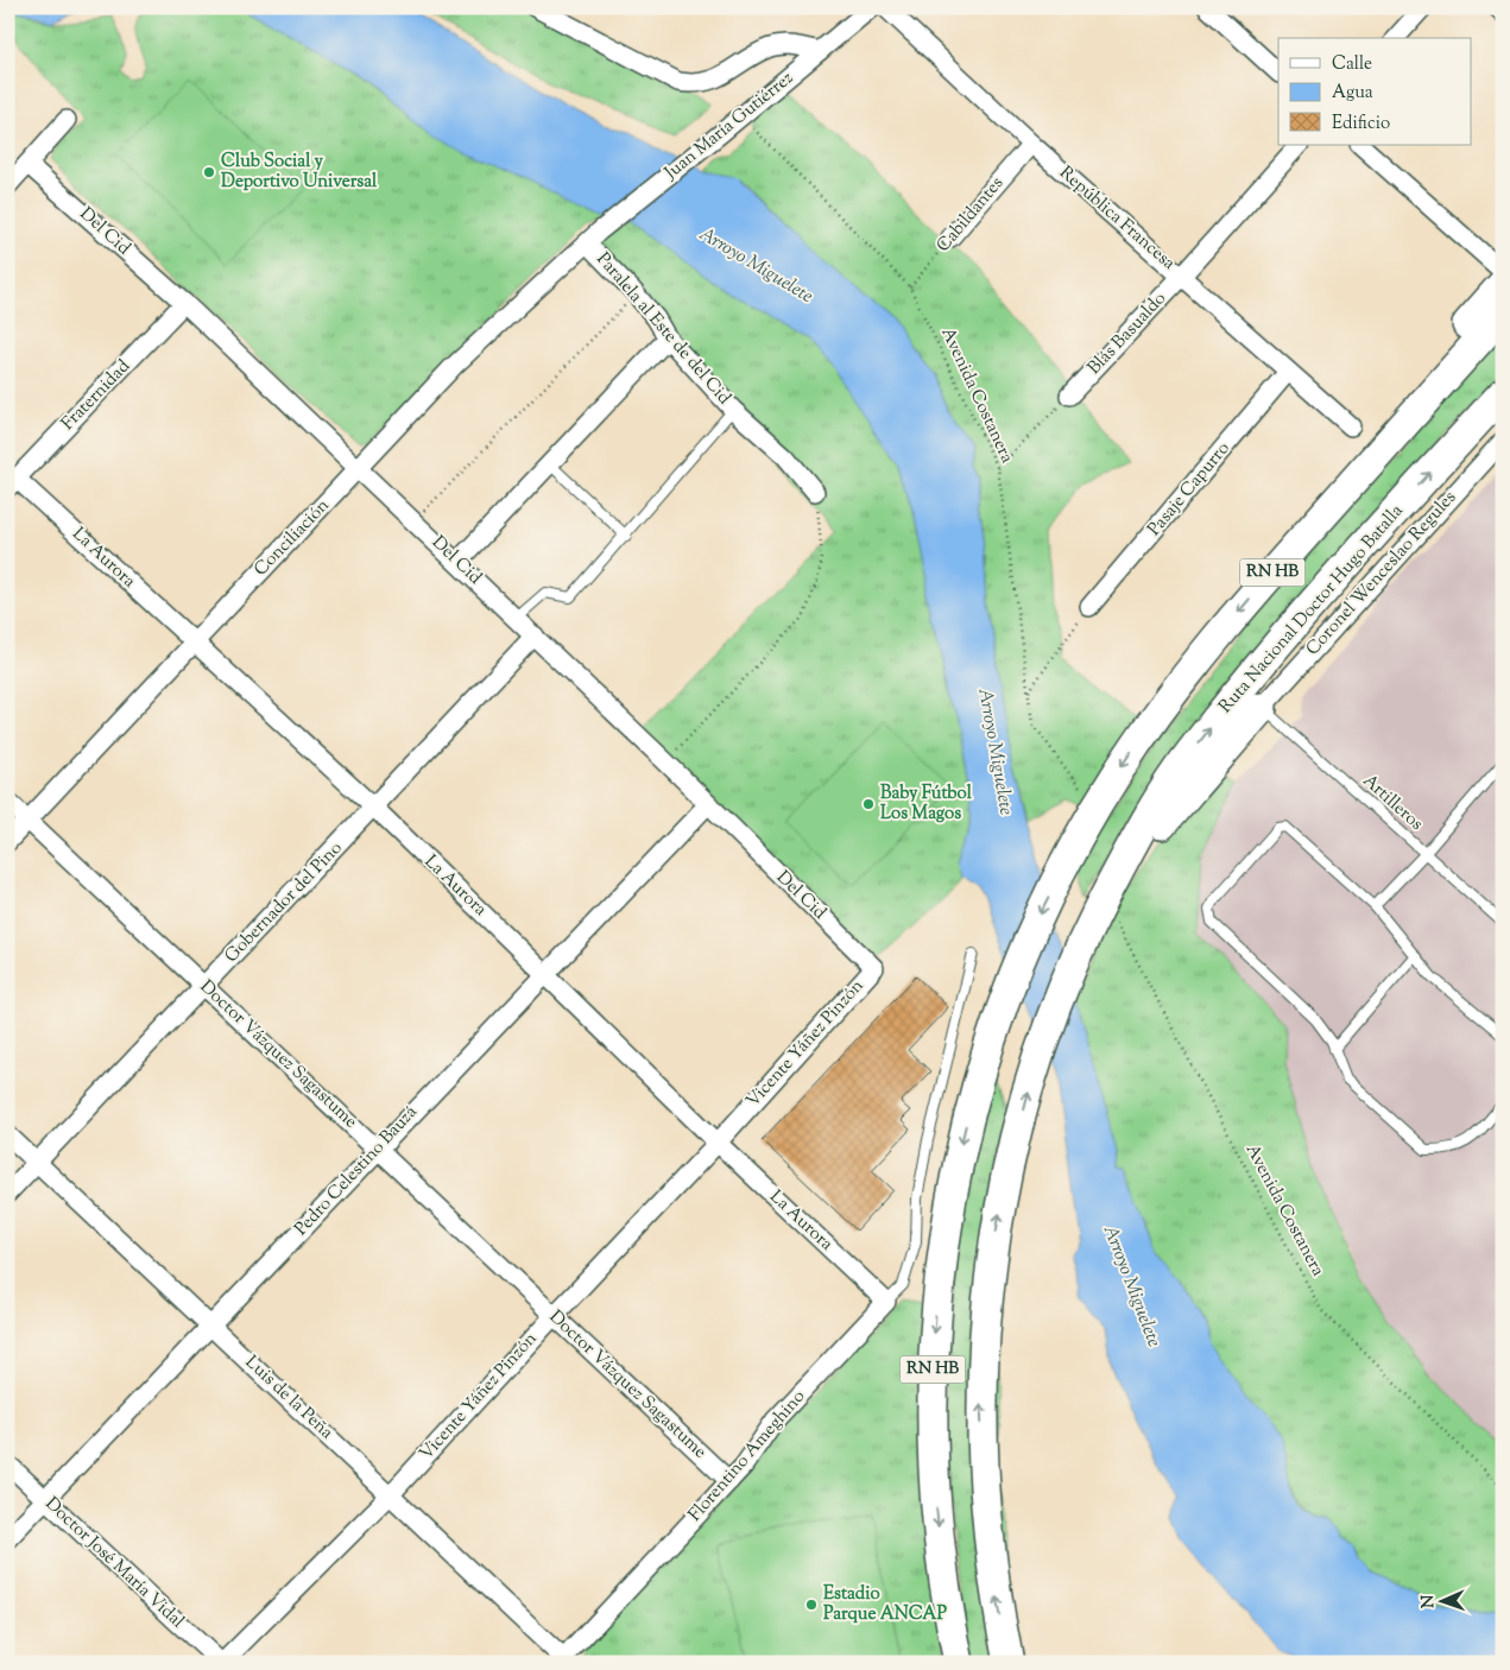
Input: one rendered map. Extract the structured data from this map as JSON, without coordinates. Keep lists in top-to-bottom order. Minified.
{"streets":{"highway":["RN HB","Ruta Nacional Doctor Hugo Batalla"],"street":["Juan María Gutiérrez","Cabildantes","República Francesa","Del Cid","Paralela al Este de del Cid","Blás Basualdo","Fraternidad","Pasaje Capurro","Conciliación","La Aurora","Coronel Wenceslao Regules","Gobernador del Pino","Vicente Yáñez Pinzón","Doctor Vázquez Sagastume","Pedro Celestino Bauzá","Luis de la Peña","Florentino Ameghino","Doctor José María Vidal"],"lane":["Artilleros"],"path":["Avenida Costanera"]},"crossings":[["Juan María Gutiérrez","Paralela al Este de del Cid"],["Juan María Gutiérrez","Avenida Costanera"],["Juan María Gutiérrez","Conciliación"],["Cabildantes","República Francesa"],["Cabildantes","Avenida Costanera"],["República Francesa","Blás Basualdo"],["República Francesa","Pasaje Capurro"],["Del Cid","Fraternidad"],["Del Cid","Conciliación"],["Del Cid","Gobernador del Pino"],["Del Cid","Vicente Yáñez Pinzón"],["Del Cid","Pedro Celestino Bauzá"],["Paralela al Este de del Cid","Conciliación"],["Fraternidad","La Aurora"],["Avenida Costanera","RN HB"],["Avenida Costanera","Ruta Nacional Doctor Hugo Batalla"],["Conciliación","La Aurora"],["Conciliación","Doctor Vázquez Sagastume"],["La Aurora","Gobernador del Pino"],["La Aurora","Vicente Yáñez Pinzón"],["La Aurora","Pedro Celestino Bauzá"],["La Aurora","Florentino Ameghino"],["Coronel Wenceslao Regules","Artilleros"],["Gobernador del Pino","Doctor Vázquez Sagastume"],["Gobernador del Pino","Luis de la Peña"],["Vicente Yáñez Pinzón","Doctor Vázquez Sagastume"],["Vicente Yáñez Pinzón","Luis de la Peña"],["Vicente Yáñez Pinzón","Doctor José María Vidal"],["Doctor Vázquez Sagastume","Pedro Celestino Bauzá"],["Doctor Vázquez Sagastume","Florentino Ameghino"],["Pedro Celestino Bauzá","Luis de la Peña"],["Pedro Celestino Bauzá","Doctor José María Vidal"],["Luis de la Peña","Florentino Ameghino"]],"water":["Arroyo Miguelete"],"places":["Club Social y Deportivo Universal","Baby Fútbol Los Magos","Estadio Parque ANCAP"],"legend":["Calle","Agua","Edificio"],"north":"left"}
